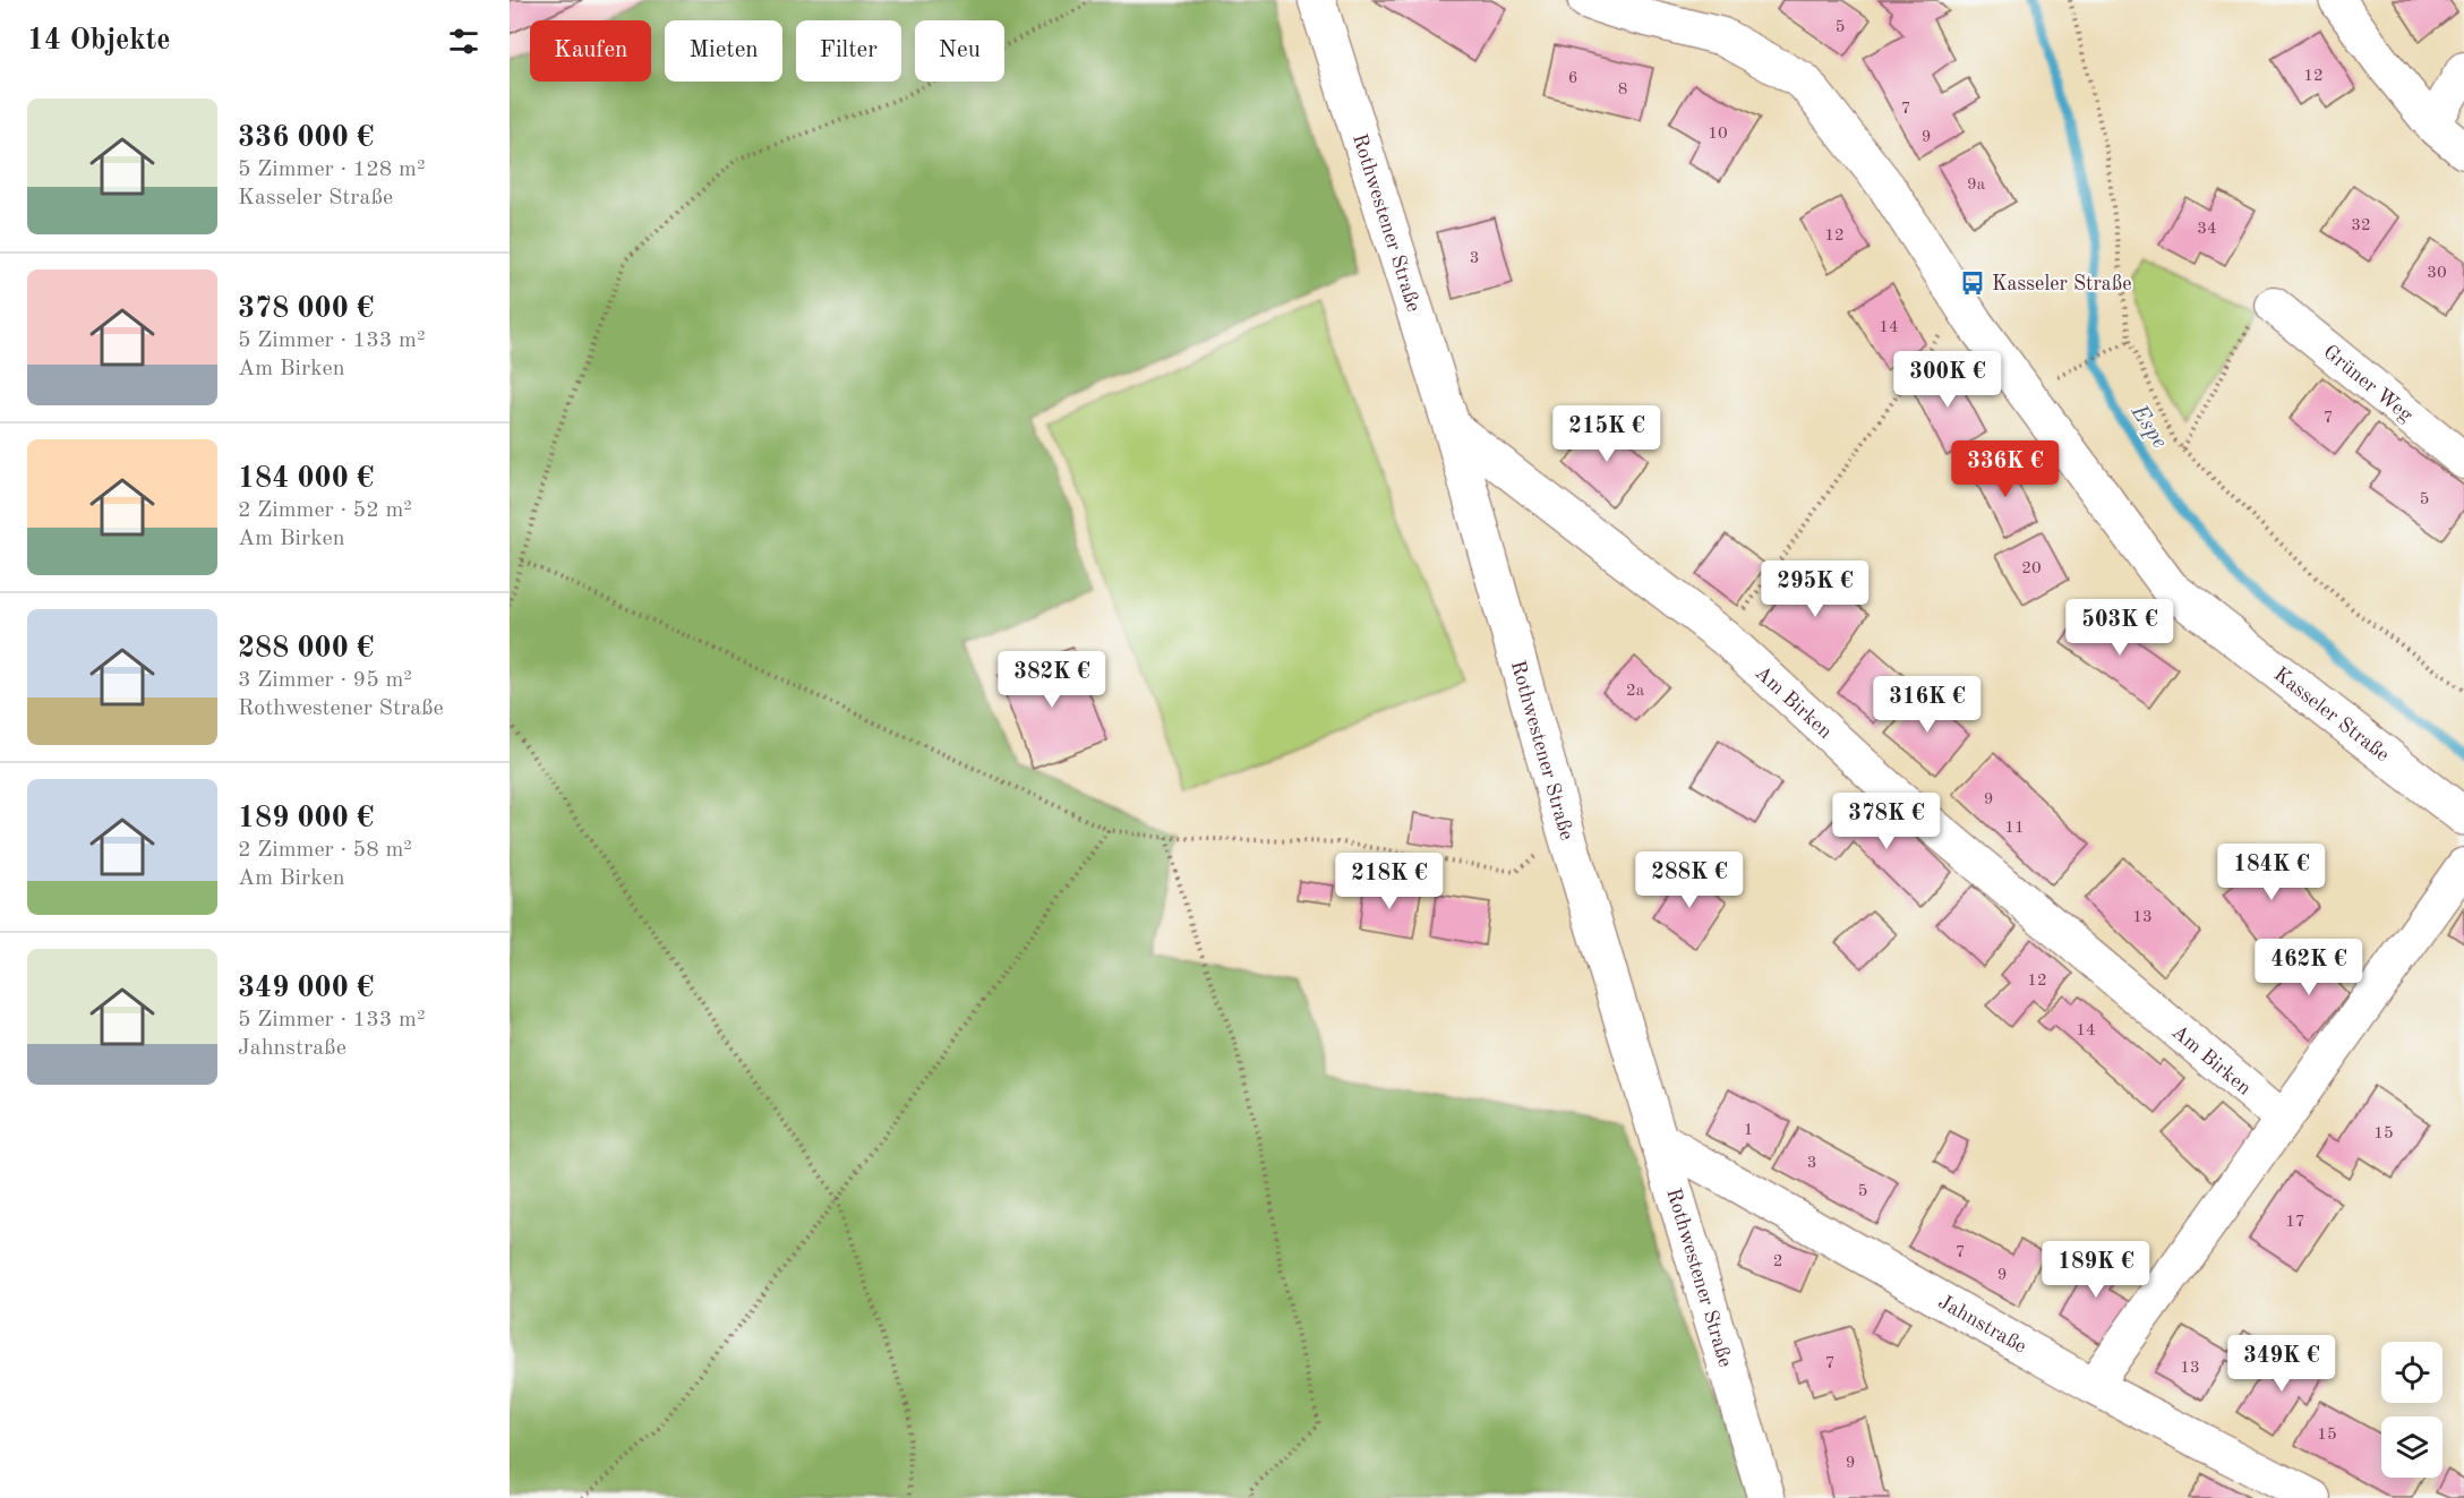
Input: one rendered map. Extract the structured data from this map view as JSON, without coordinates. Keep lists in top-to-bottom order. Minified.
{"streets":{"main road":["Rothwestener Straße","Kasseler Straße"],"street":["Grüner Weg","Am Birken","Jahnstraße"]},"crossings":[["Rothwestener Straße","Am Birken"],["Rothwestener Straße","Jahnstraße"]],"water":["Espe"],"places":{"bus stop":["Kasseler Straße"]},"house_numbers":["5","12","6","8","7","10","9","9a","32","34","12","3","30","14","7","5","20","2a","9","11","13","12","14","1","15","3","5","17","7","2","9","7","13","15","9"],"page":{"heading":"14 Objekte","chip":["Kaufen","Mieten","Filter","Neu"],"list":[{"name":"336 000 €","note":"5 Zimmer · 128 m² · Kasseler Straße"},{"name":"378 000 €","note":"5 Zimmer · 133 m² · Am Birken"},{"name":"184 000 €","note":"2 Zimmer · 52 m² · Am Birken"},{"name":"288 000 €","note":"3 Zimmer · 95 m² · Rothwestener Straße"},{"name":"189 000 €","note":"2 Zimmer · 58 m² · Am Birken"},{"name":"349 000 €","note":"5 Zimmer · 133 m² · Jahnstraße"}],"price":["300K €","215K €","336K €","295K €","503K €","382K €","316K €","378K €","184K €","288K €","218K €","462K €","189K €","349K €"]}}
